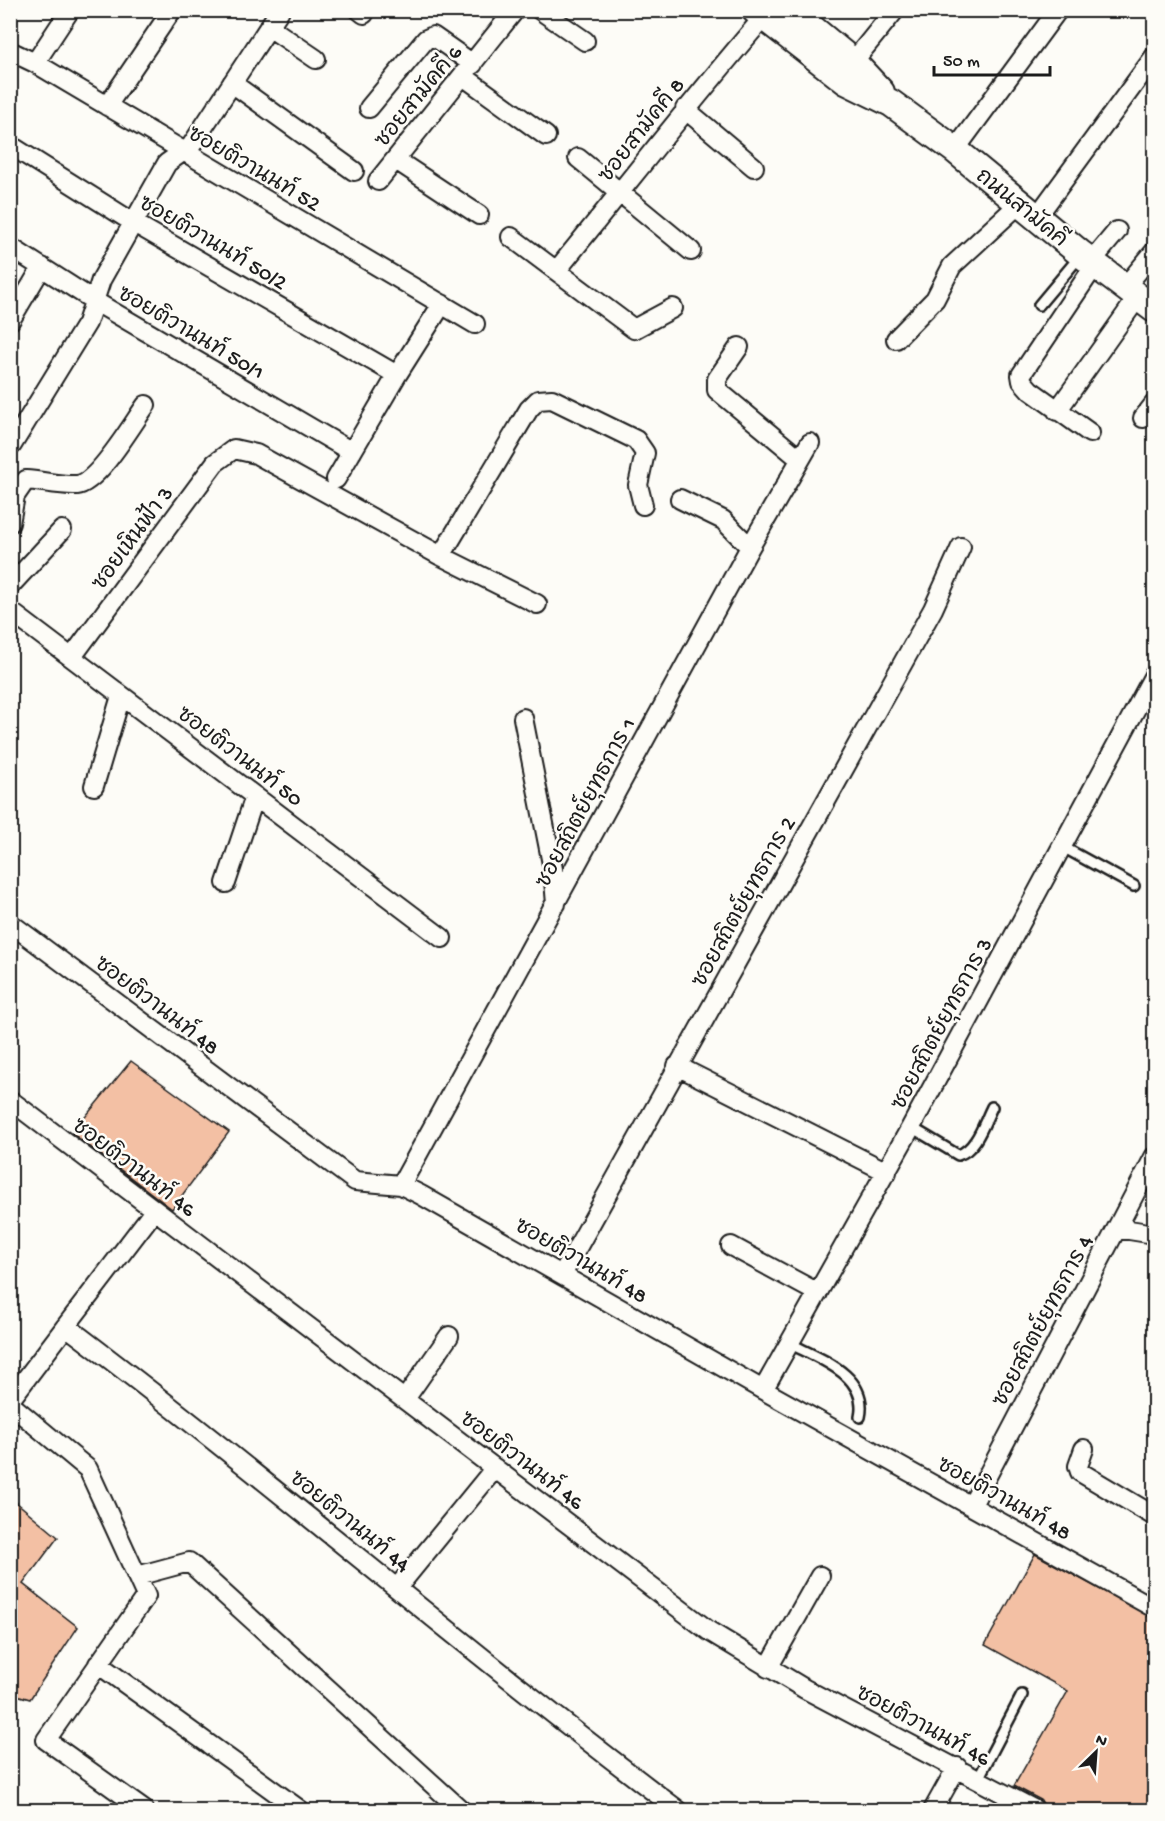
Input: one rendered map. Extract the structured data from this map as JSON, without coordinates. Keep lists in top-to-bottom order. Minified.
{"streets":{"main road":["ถนนสามัคคี"],"street":["ซอยสามัคคี 6","ซอยสามัคคี 8","ซอยติวานนท์ 52","ซอยติวานนท์ 50/2","ซอยติวานนท์ 50/1","ซอยเหินฟ้า 3","ซอยติวานนท์ 50","ซอยสถิตย์ยุทธการ 1","ซอยสถิตย์ยุทธการ 2","ซอยติวานนท์ 48","ซอยสถิตย์ยุทธการ 3","ซอยติวานนท์ 46","ซอยสถิตย์ยุทธการ 4","ซอยติวานนท์ 44"]},"crossings":[["ซอยสามัคคี 8","ถนนสามัคคี"],["ซอยเหินฟ้า 3","ซอยติวานนท์ 50"],["ซอยสถิตย์ยุทธการ 1","ซอยติวานนท์ 48"],["ซอยสถิตย์ยุทธการ 2","ซอยติวานนท์ 48"],["ซอยติวานนท์ 48","ซอยสถิตย์ยุทธการ 3"],["ซอยติวานนท์ 48","ซอยสถิตย์ยุทธการ 4"]],"scale_bar":"50 m","north":"top right"}
